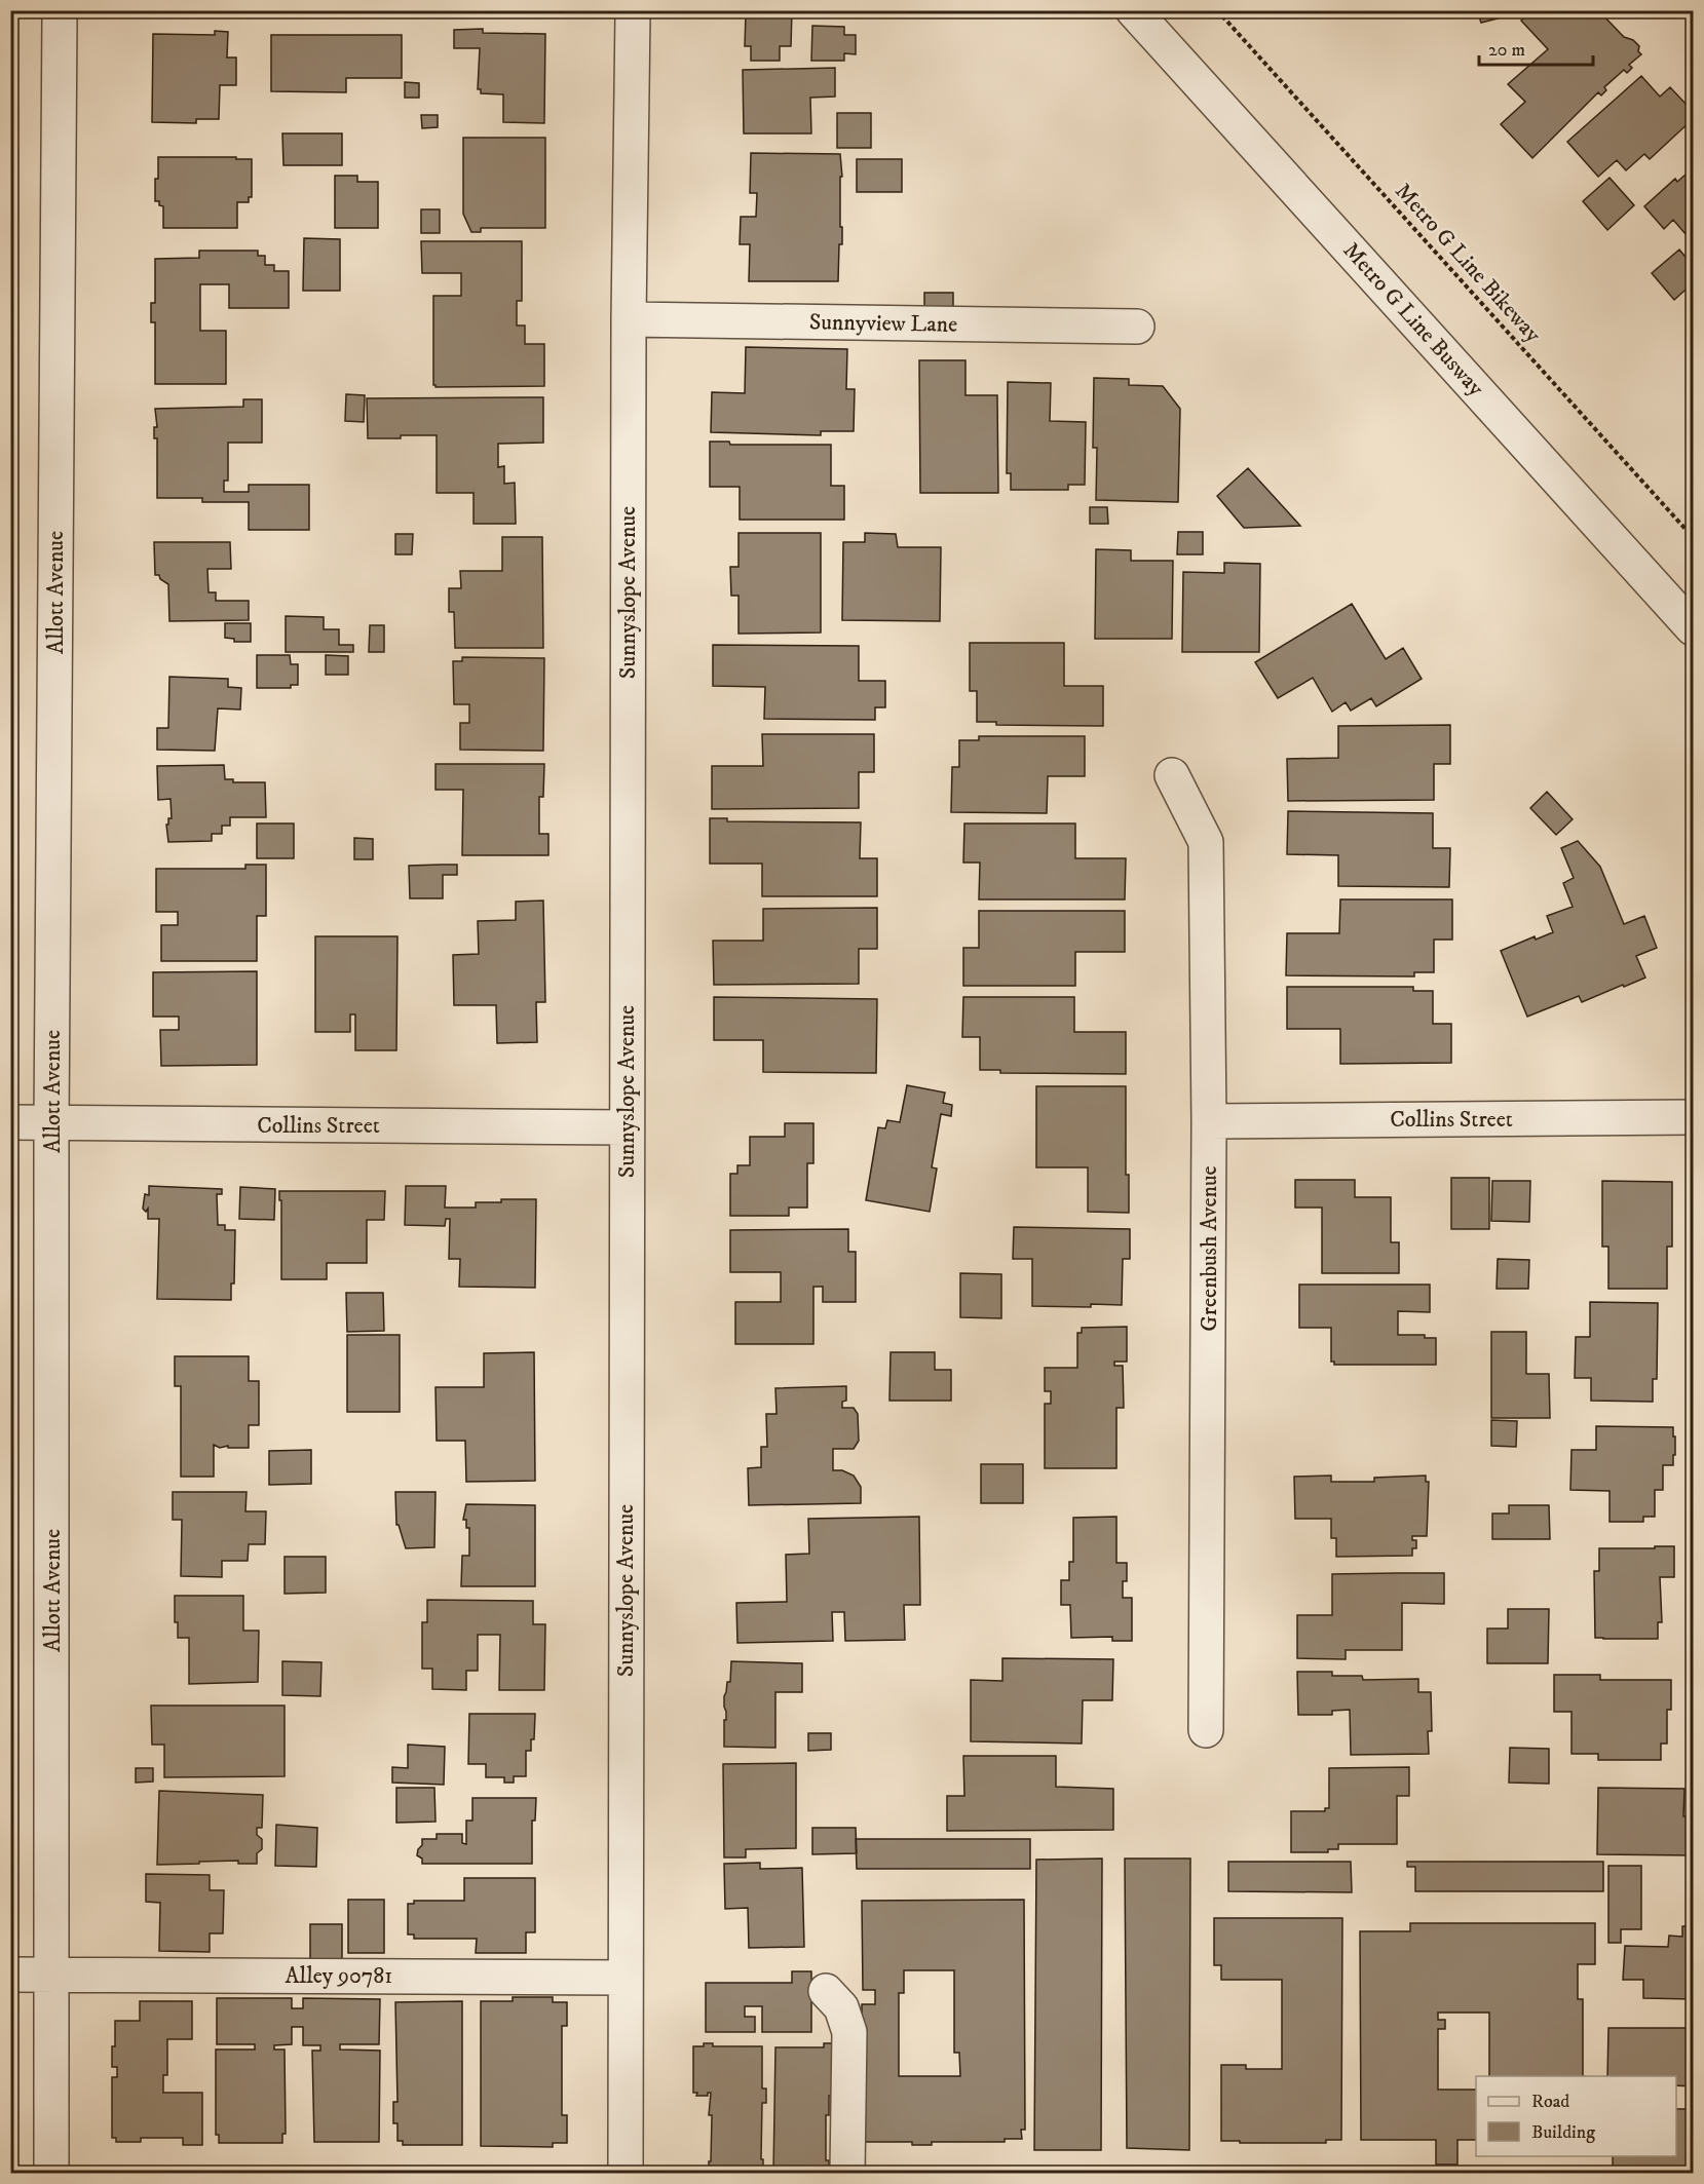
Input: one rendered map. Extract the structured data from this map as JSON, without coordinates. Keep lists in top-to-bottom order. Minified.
{"streets":{"street":["Metro G Line Busway","Sunnyview Lane","Allott Avenue","Sunnyslope Avenue","Collins Street","Greenbush Avenue","Alley 90781"],"path":["Metro G Line Bikeway"]},"crossings":[["Sunnyview Lane","Sunnyslope Avenue"],["Allott Avenue","Collins Street"],["Allott Avenue","Alley 90781"],["Sunnyslope Avenue","Collins Street"],["Sunnyslope Avenue","Alley 90781"],["Collins Street","Greenbush Avenue"]],"legend":["Road","Building"],"scale_bar":"20 m"}
